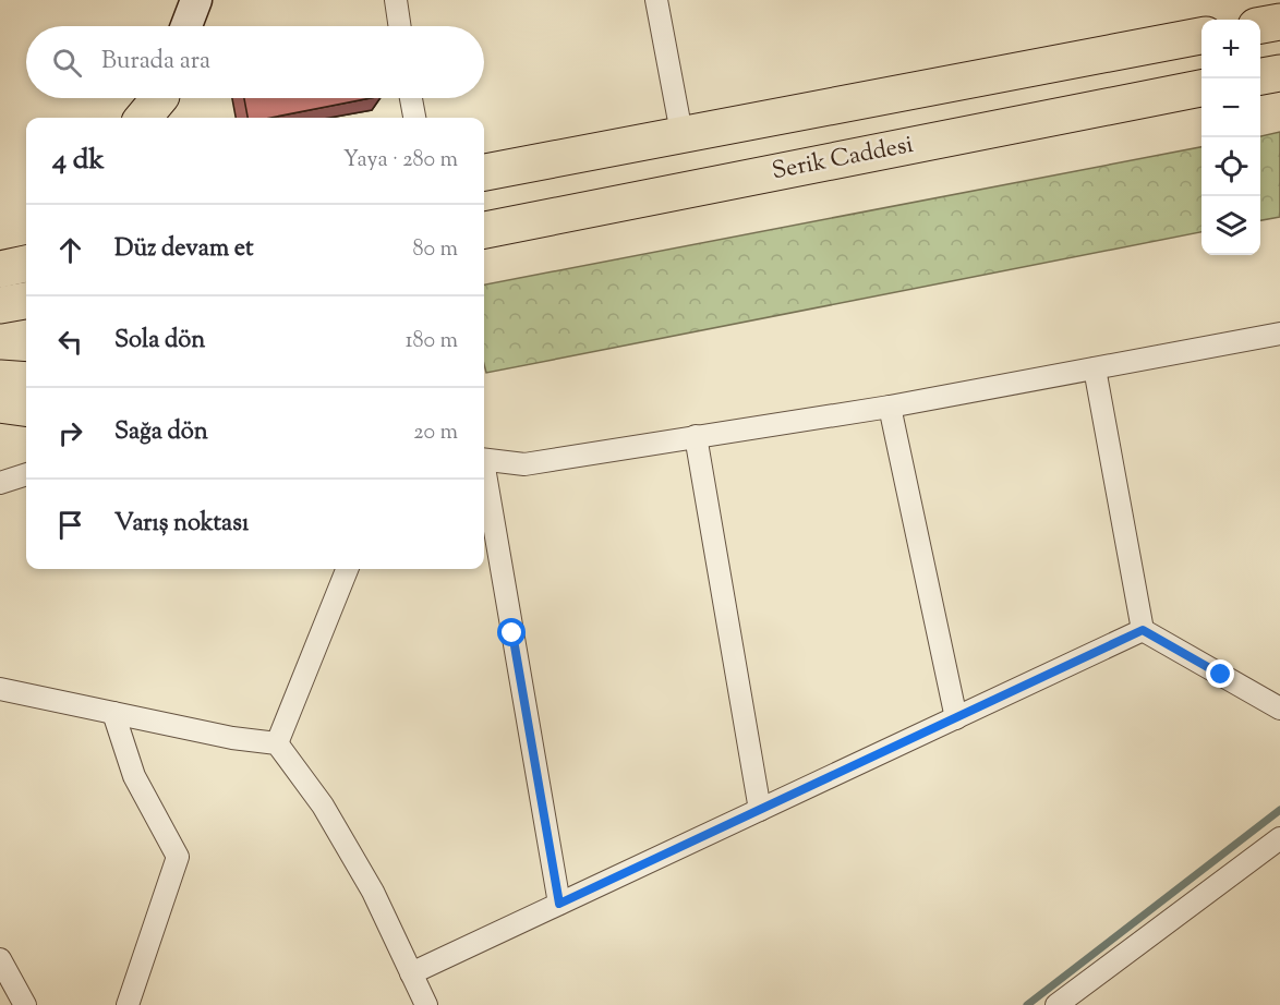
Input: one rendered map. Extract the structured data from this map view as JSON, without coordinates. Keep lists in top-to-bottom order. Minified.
{"streets":{"highway":["Serik Caddesi"]},"page":{"map_buttons":["+","−"],"search":"Burada ara","heading":["4 dk","Yaya · 280 m"],"list":[["Düz devam et","80 m"],["Sola dön","180 m"],["Sağa dön","20 m"],"Varış noktası"]}}
